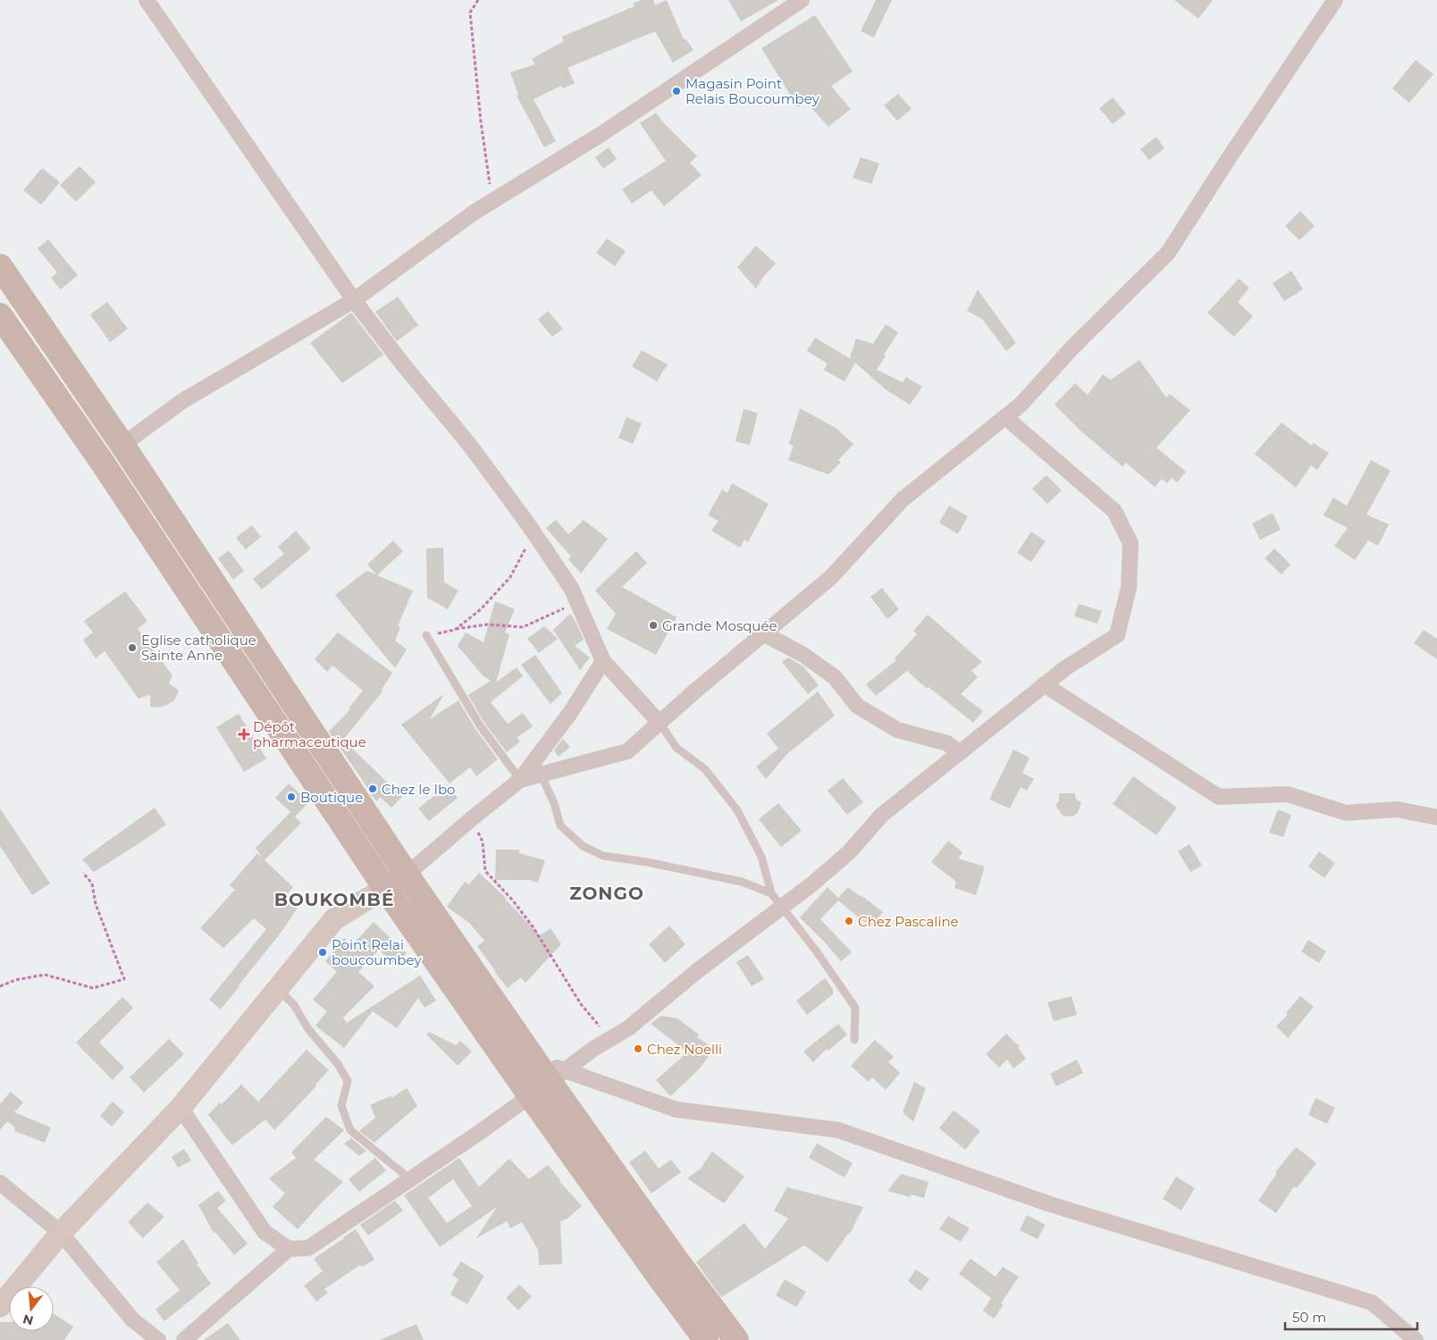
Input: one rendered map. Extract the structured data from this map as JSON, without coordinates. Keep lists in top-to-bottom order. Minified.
{"districts":["ZONGO","BOUKOMBÉ"],"places":{"other":["Magasin Point Relais Boucoumbey","Grande Mosquée","Eglise catholique Sainte Anne","Chez le Ibo","Boutique","Chez Pascaline","Point Relai boucoumbey","Chez Noelli"],"health":["Dépôt pharmaceutique"]},"scale_bar":"50 m","north":"bottom"}
